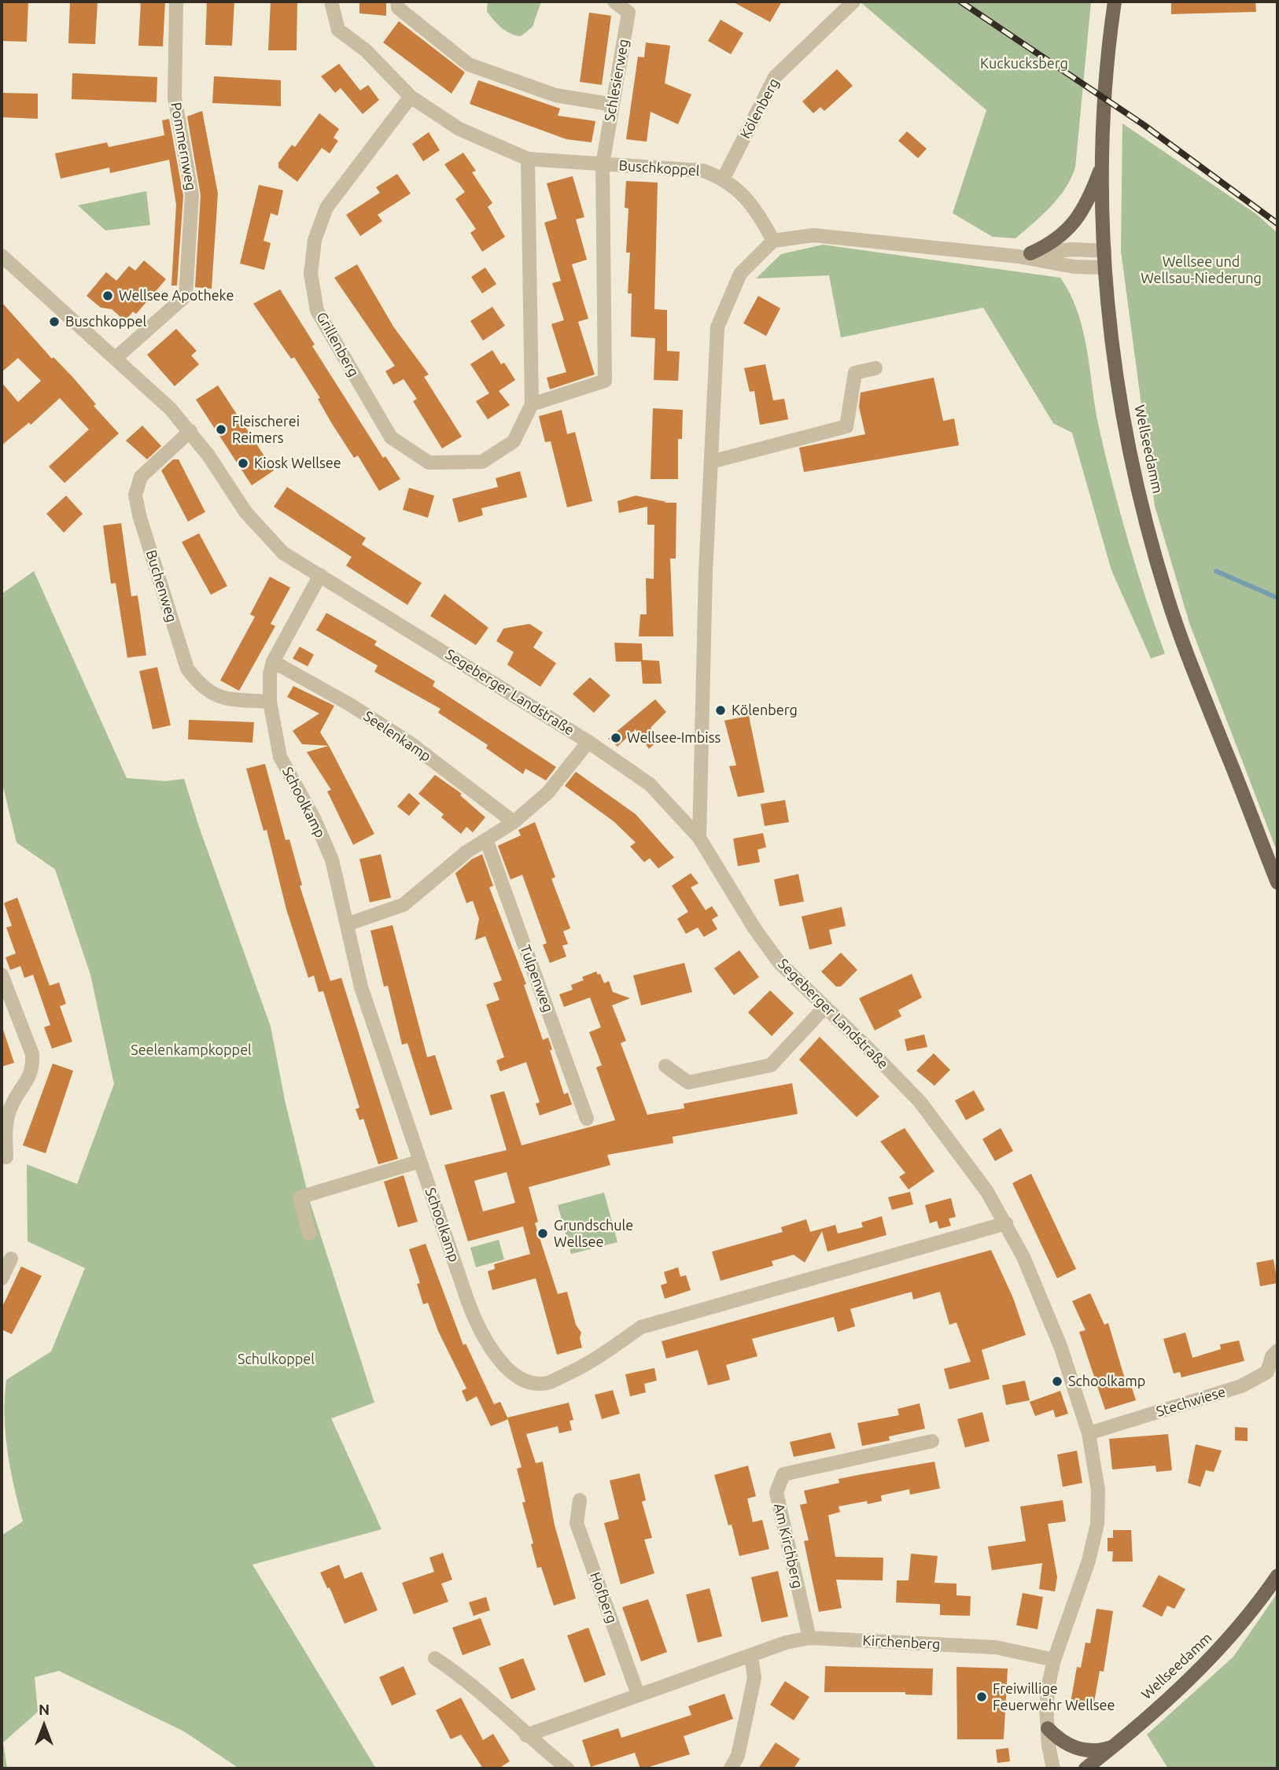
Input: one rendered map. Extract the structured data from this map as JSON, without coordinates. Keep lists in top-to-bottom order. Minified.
{"streets":{"main road":["Wellseedamm"],"street":["Schlesierweg","Kölenberg","Pommernweg","Buschkoppel","Grillenberg","Buchenweg","Segeberger Landstraße","Seelenkamp","Schoolkamp","Tulpenweg","Stechwiese","Am Kirchberg","Hofberg","Kirchenberg"]},"crossings":[["Schlesierweg","Buschkoppel"],["Kölenberg","Buschkoppel"],["Pommernweg","Segeberger Landstraße"],["Buschkoppel","Grillenberg"],["Buchenweg","Segeberger Landstraße"],["Buchenweg","Schoolkamp"],["Segeberger Landstraße","Schoolkamp"],["Segeberger Landstraße","Stechwiese"],["Segeberger Landstraße","Kirchenberg"],["Seelenkamp","Schoolkamp"],["Am Kirchberg","Kirchenberg"],["Hofberg","Kirchenberg"]],"parks":["Kuckucksberg","Wellsee und Wellsau-Niederung","Seelenkampkoppel","Schulkoppel"],"places":["Wellsee Apotheke","Buschkoppel","Fleischerei Reimers","Kiosk Wellsee","Kölenberg","Wellsee-Imbiss","Grundschule Wellsee","Schoolkamp","Freiwillige Feuerwehr Wellsee"],"north":"top"}
